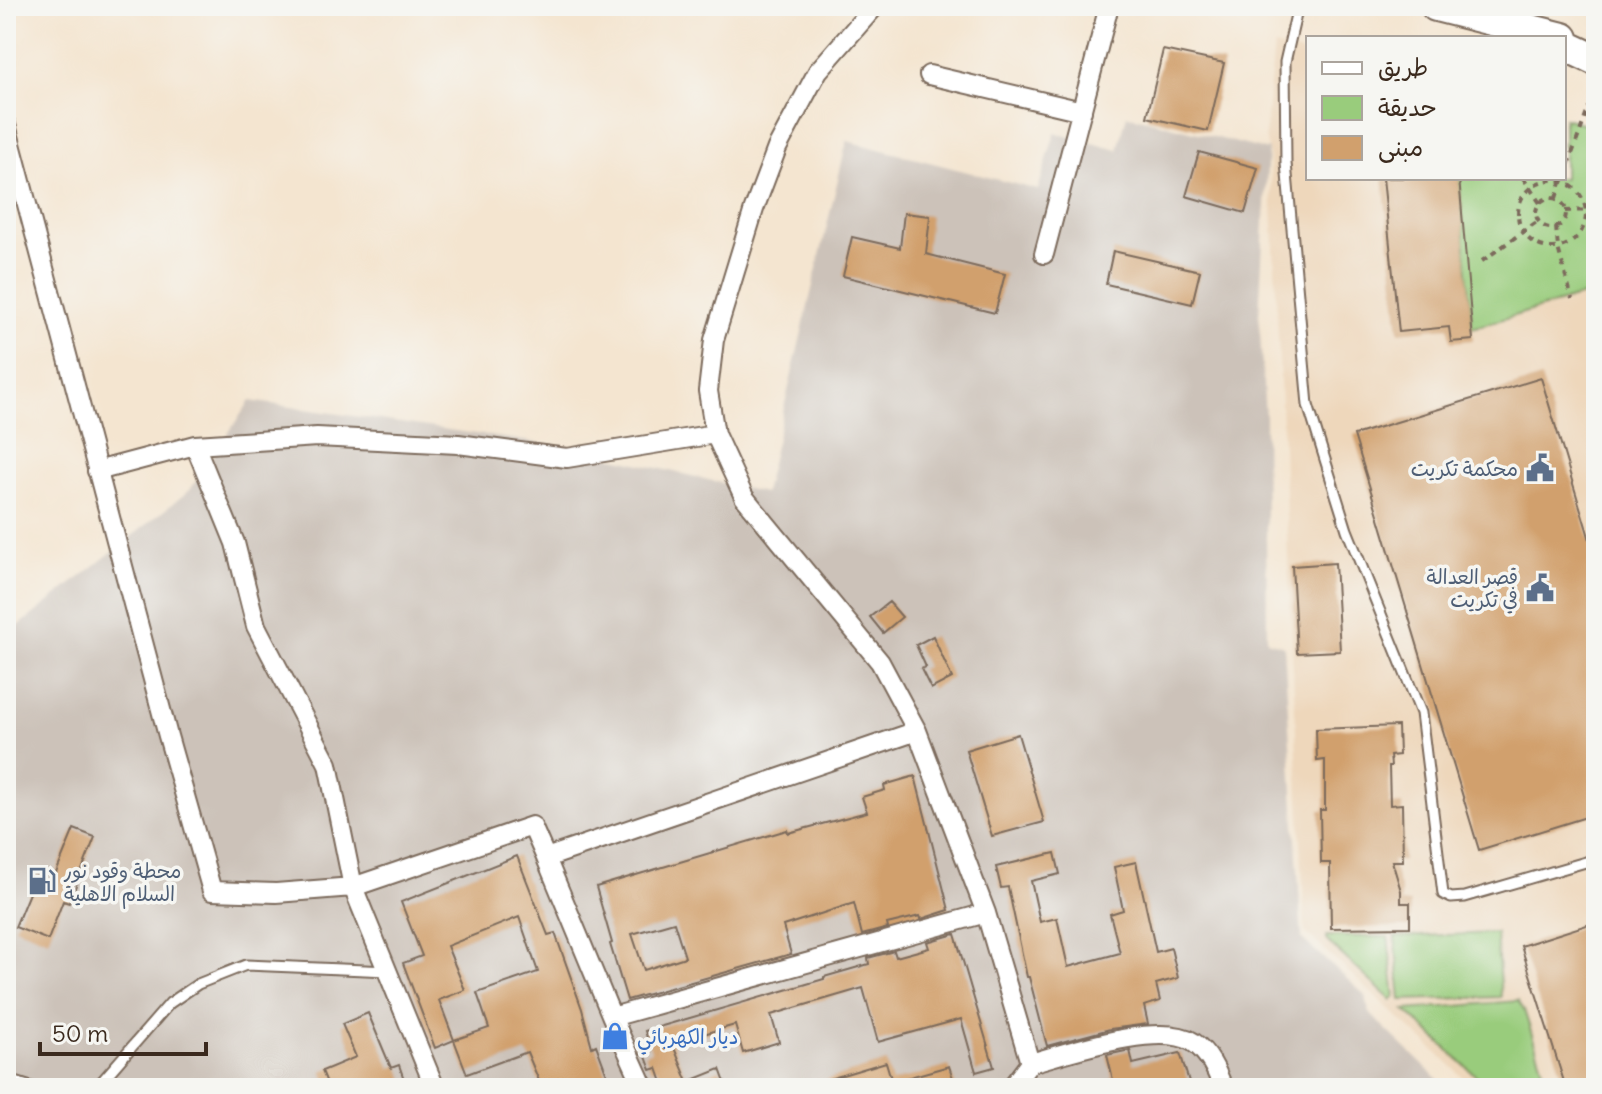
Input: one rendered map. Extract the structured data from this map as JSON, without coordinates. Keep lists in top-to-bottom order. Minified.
{"places":{"public building":["محكمة تكريت","قصر العدالة في تكريت"],"fuel station":["محطة وقود نور السلام الاهلية"],"shop":["ديار الكهربائي"]},"legend":["طريق","حديقة","مبنى"],"scale_bar":"50 m"}
